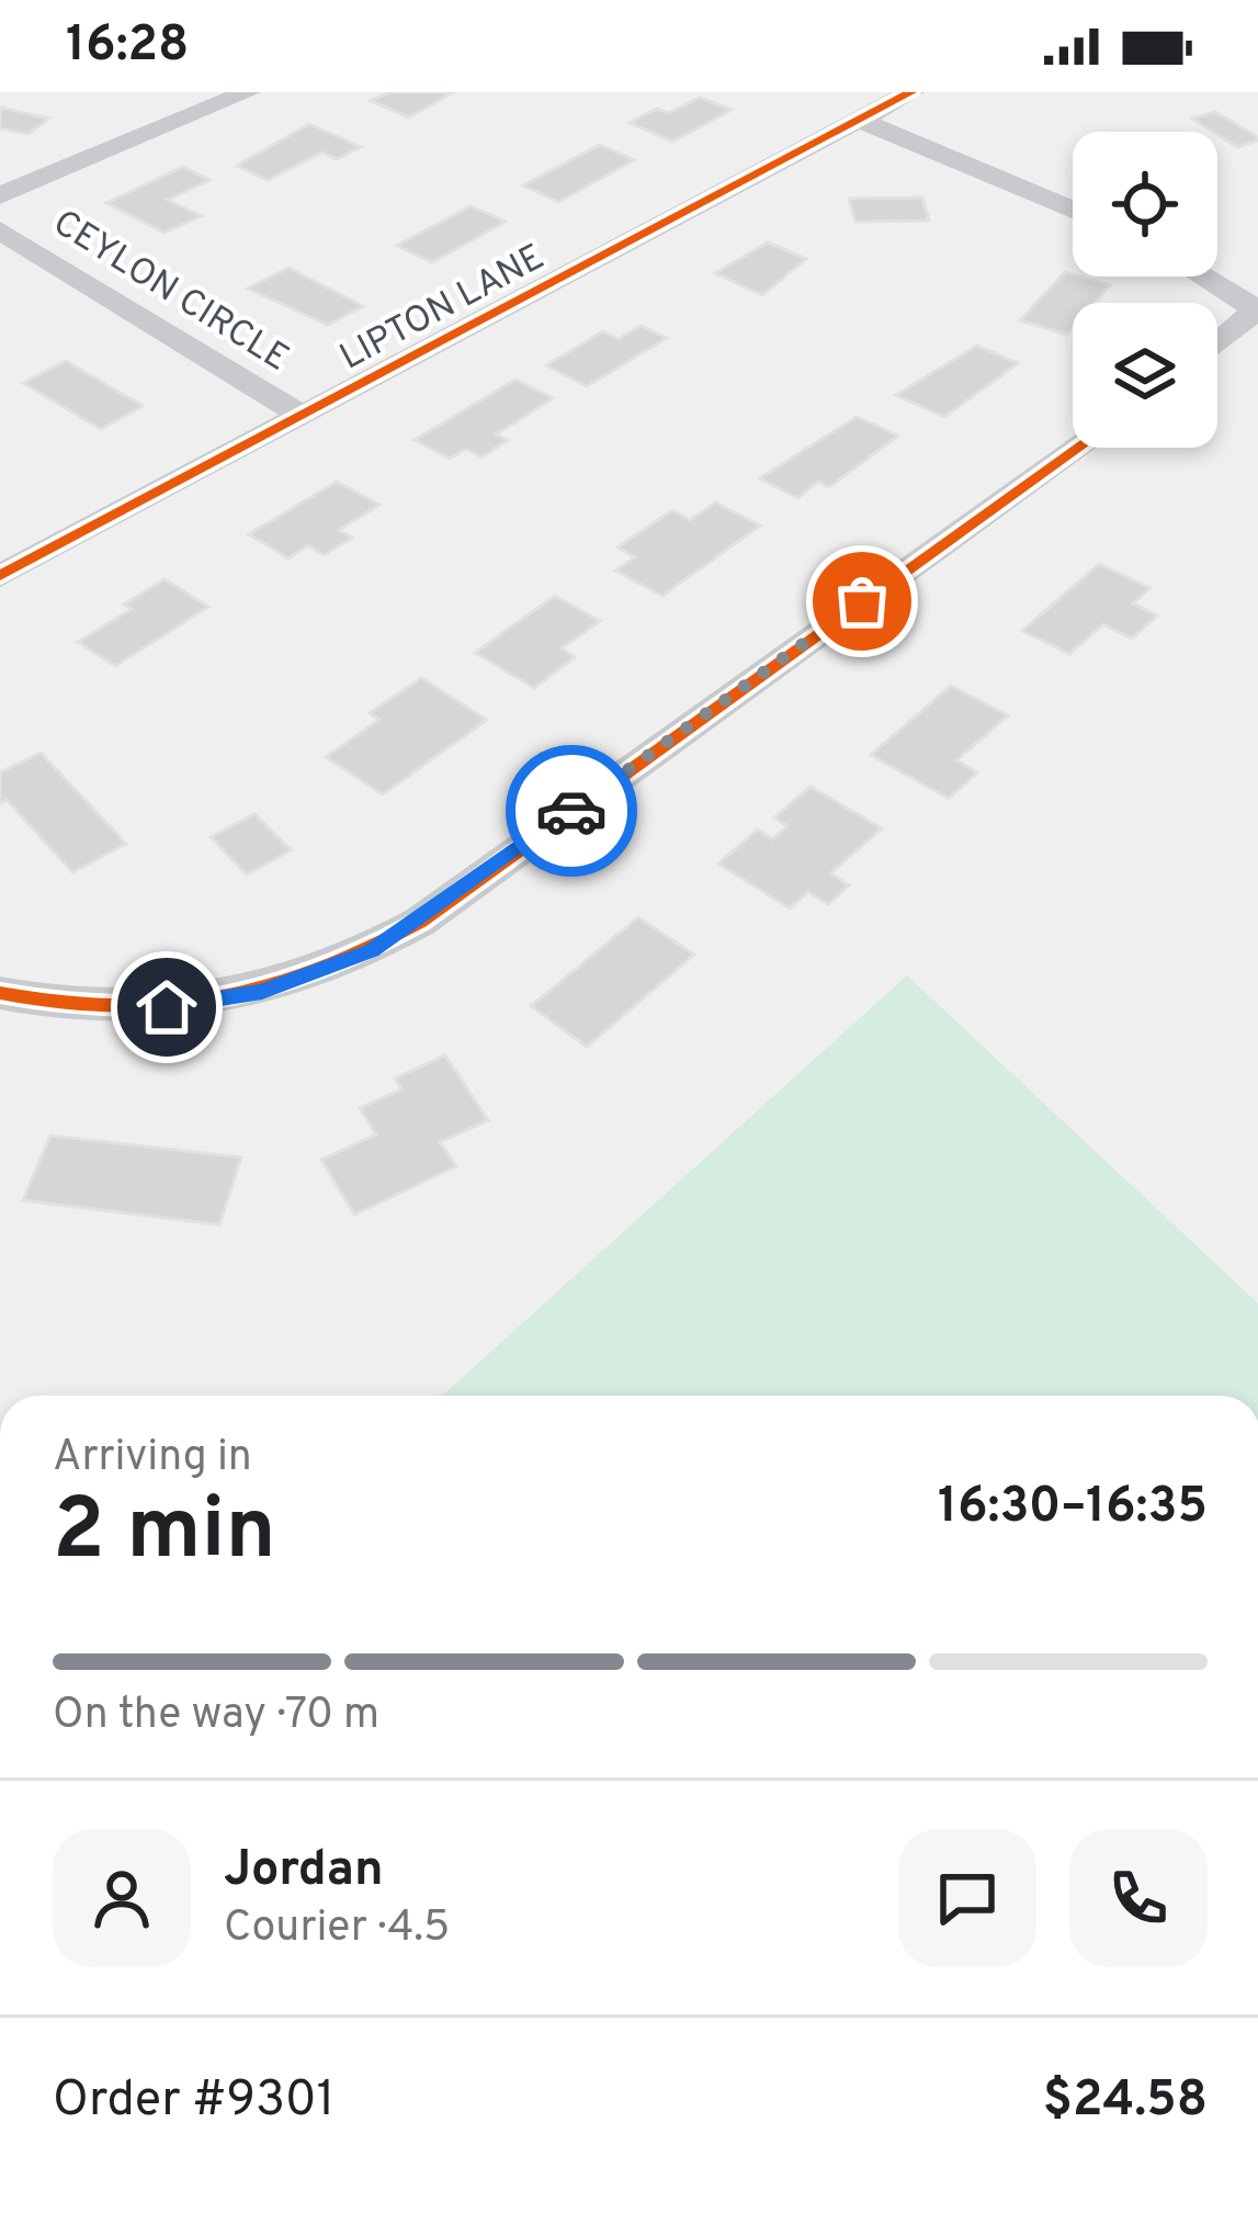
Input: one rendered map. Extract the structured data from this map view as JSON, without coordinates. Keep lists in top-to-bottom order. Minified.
{"streets":{"street":["CEYLON CIRCLE","LIPTON LANE"]},"crossings":[["CEYLON CIRCLE","LIPTON LANE"]],"page":{"status":"16:28","heading":["2 min","Arriving in","16:30–16:35"],"panel":["Jordan","Courier · 4.5","Order #9301","$24.58"],"bar":"On the way · 70 m"}}
